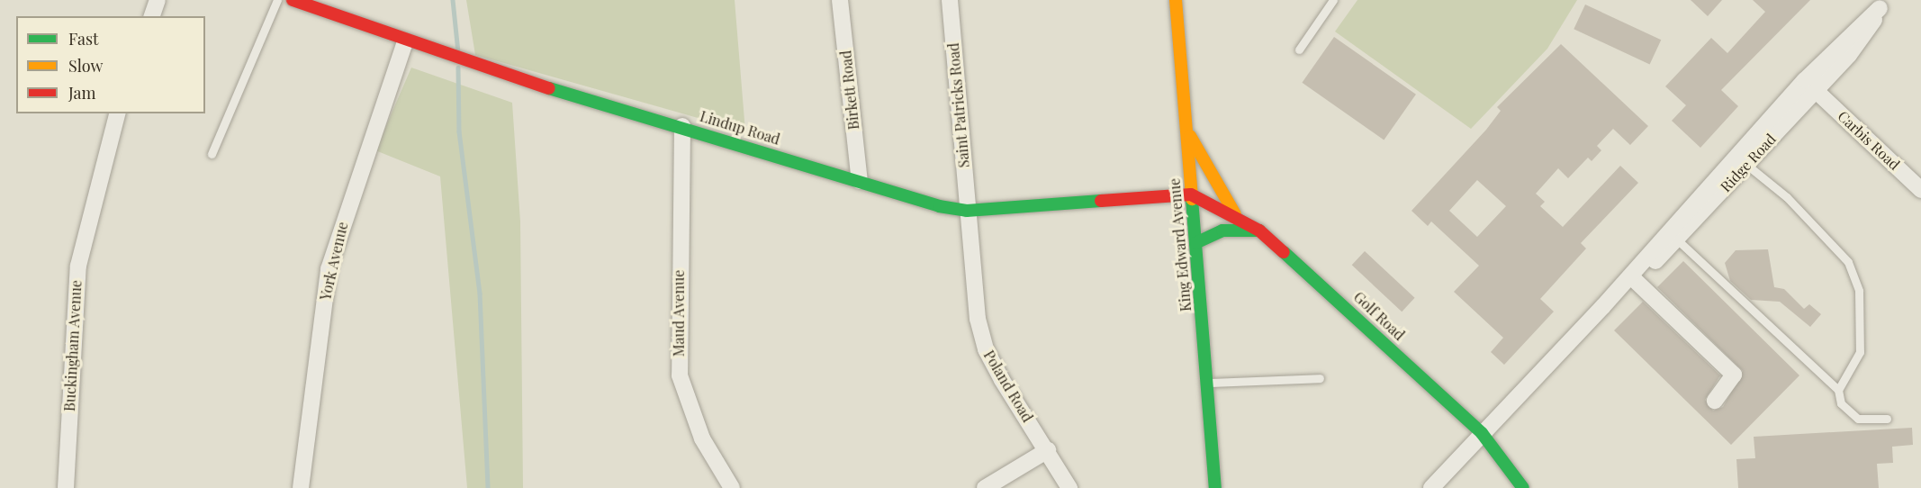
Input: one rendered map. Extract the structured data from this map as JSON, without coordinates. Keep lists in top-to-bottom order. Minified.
{"streets":{"street":["Birkett Road","Saint Patricks Road","Lindup Road","Carbis Road","Ridge Road","King Edward Avenue","York Avenue","Maud Avenue","Golf Road","Buckingham Avenue","Poland Road"]},"crossings":[["Birkett Road","Lindup Road"],["Saint Patricks Road","Lindup Road"],["Saint Patricks Road","Poland Road"],["Lindup Road","King Edward Avenue"],["Lindup Road","York Avenue"],["Lindup Road","Maud Avenue"],["Lindup Road","Golf Road"],["Lindup Road","Poland Road"],["Carbis Road","Ridge Road"],["Ridge Road","Golf Road"],["King Edward Avenue","Golf Road"]],"legend":["Fast","Slow","Jam"]}
